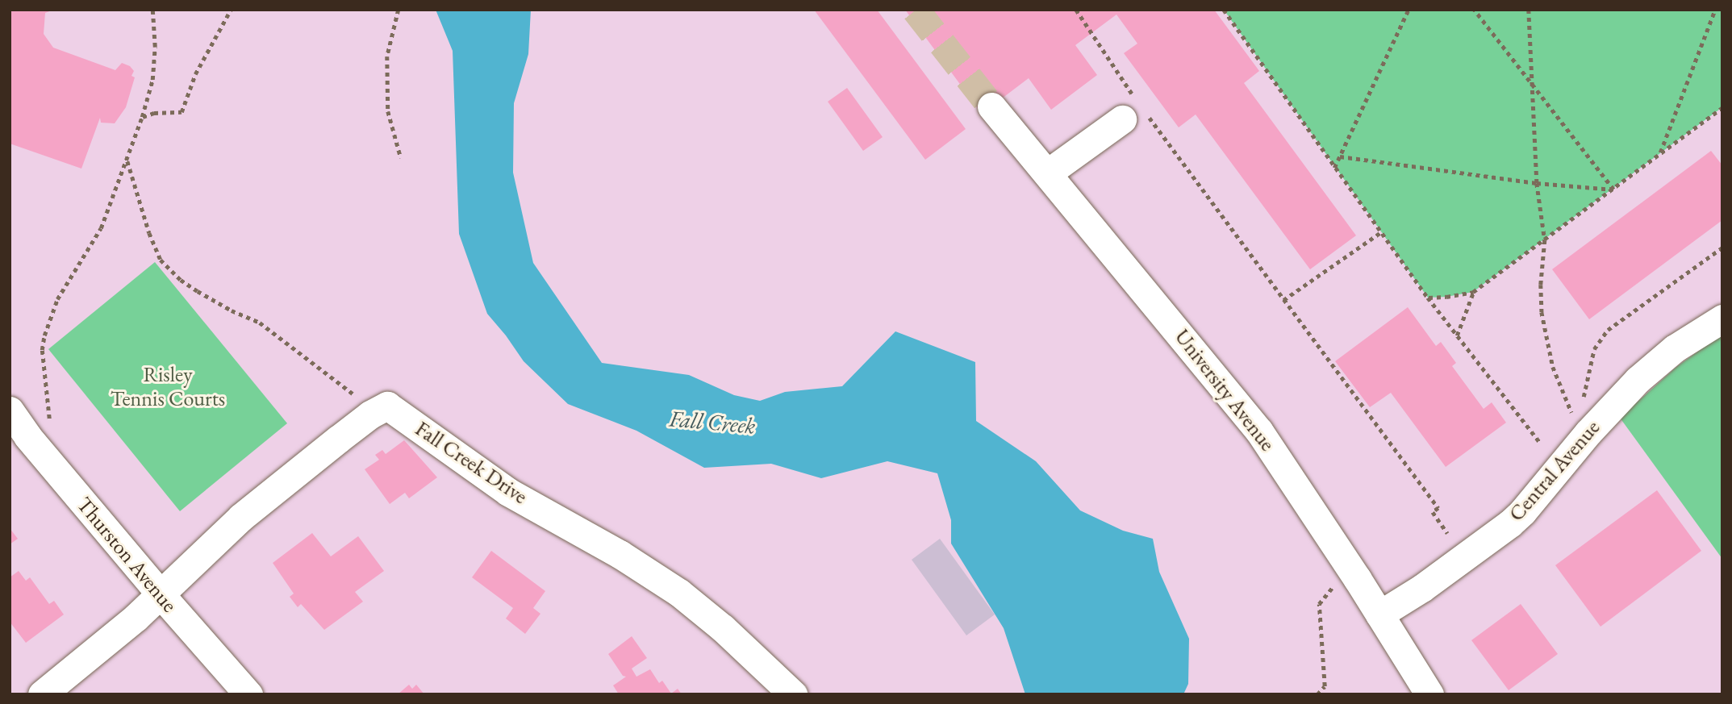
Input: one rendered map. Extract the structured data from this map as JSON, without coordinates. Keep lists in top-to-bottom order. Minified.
{"streets":{"street":["University Avenue","Fall Creek Drive","Central Avenue","Thurston Avenue"]},"crossings":[["University Avenue","Central Avenue"]],"water":["Fall Creek"],"parks":["Risley Tennis Courts"]}
